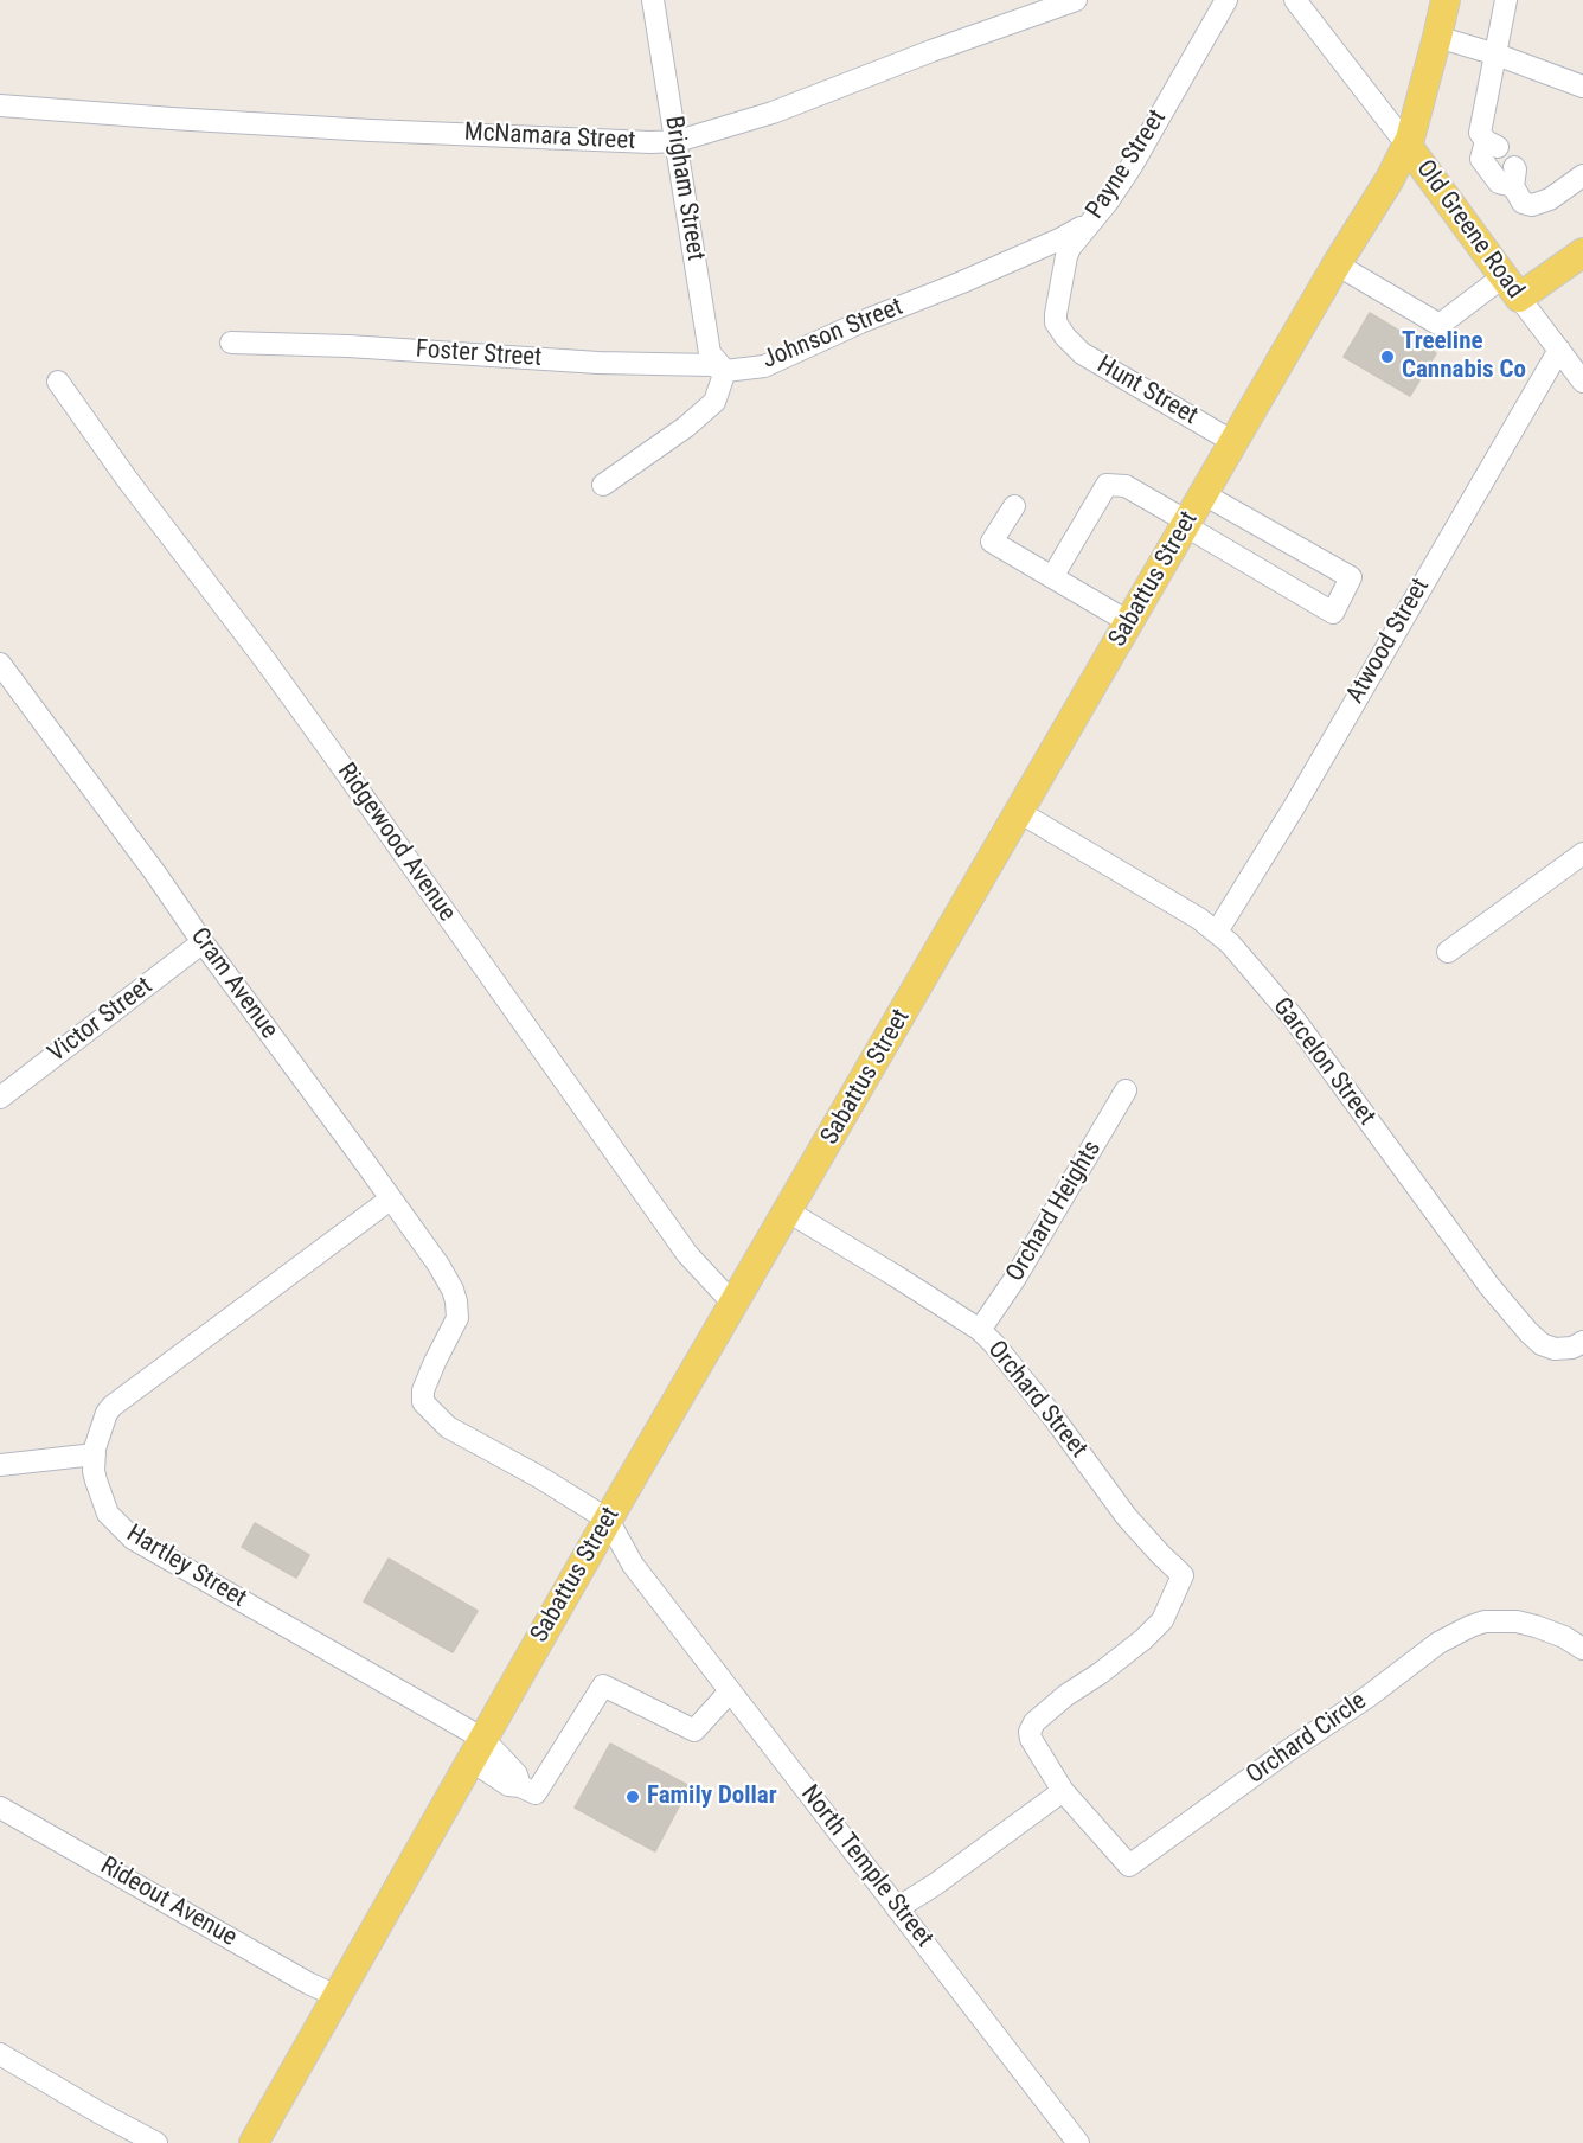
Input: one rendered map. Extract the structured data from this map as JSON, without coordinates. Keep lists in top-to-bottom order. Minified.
{"streets":{"main road":["Old Greene Road","Sabattus Street"],"street":["McNamara Street","Payne Street","Brigham Street","Johnson Street","Foster Street","Hunt Street","Atwood Street","Ridgewood Avenue","Cram Avenue","Victor Street","Garcelon Street","Orchard Heights","Orchard Street","Hartley Street","Orchard Circle","North Temple Street","Rideout Avenue"]},"crossings":[["McNamara Street","Brigham Street"],["Payne Street","Johnson Street"],["Payne Street","Hunt Street"],["Brigham Street","Johnson Street"],["Brigham Street","Foster Street"],["Old Greene Road","Sabattus Street"],["Old Greene Road","Atwood Street"],["Johnson Street","Foster Street"],["Hunt Street","Sabattus Street"],["Sabattus Street","Ridgewood Avenue"],["Sabattus Street","Cram Avenue"],["Sabattus Street","Garcelon Street"],["Sabattus Street","Orchard Street"],["Sabattus Street","Hartley Street"],["Sabattus Street","North Temple Street"],["Sabattus Street","Rideout Avenue"],["Atwood Street","Garcelon Street"],["Cram Avenue","Victor Street"],["Cram Avenue","Hartley Street"],["Cram Avenue","North Temple Street"],["Orchard Heights","Orchard Street"],["Orchard Street","Orchard Circle"],["Hartley Street","North Temple Street"]],"places":["Treeline Cannabis Co","Family Dollar"]}
